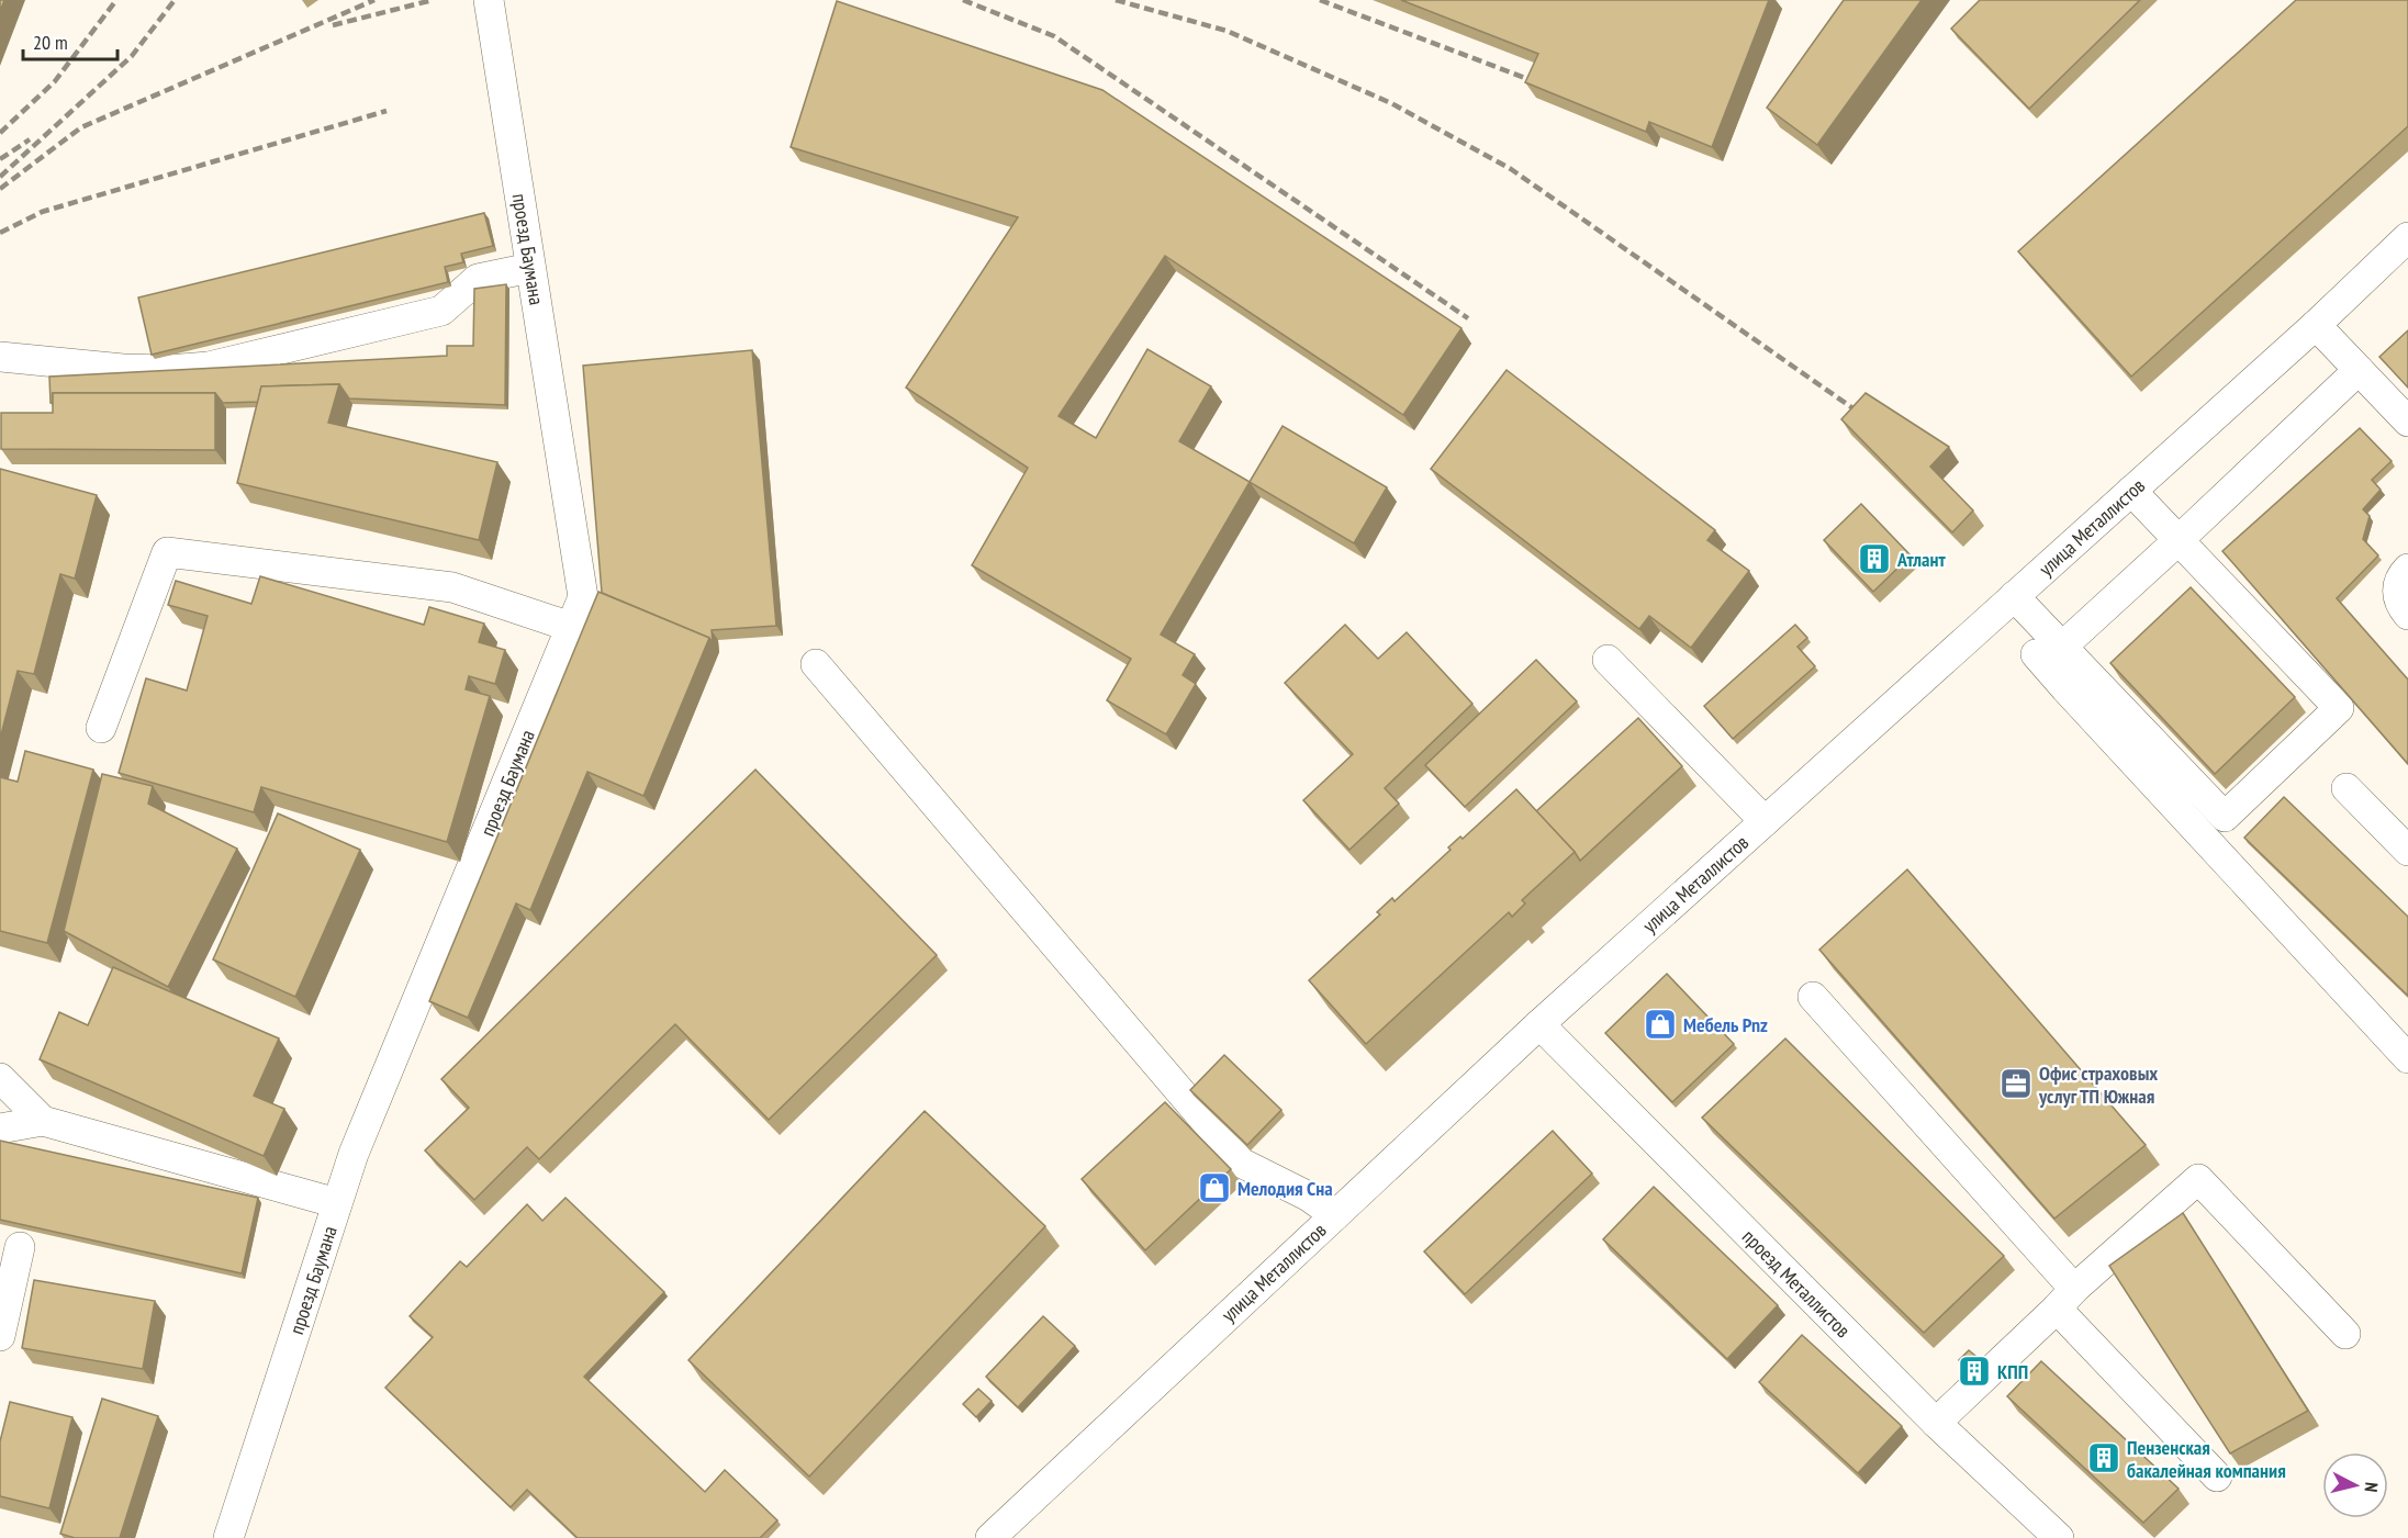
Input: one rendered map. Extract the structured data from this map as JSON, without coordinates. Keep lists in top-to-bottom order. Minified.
{"streets":{"street":["проезд Баумана","улица Металлистов","проезд Металлистов"]},"crossings":[["улица Металлистов","проезд Металлистов"]],"places":{"building":["Атлант","КПП","Пензенская бакалейная компания"],"shop":["Мебель Pnz","Мелодия Сна"],"office":["Офис страховых услуг ТП Южная"]},"scale_bar":"20 m","north":"right"}
